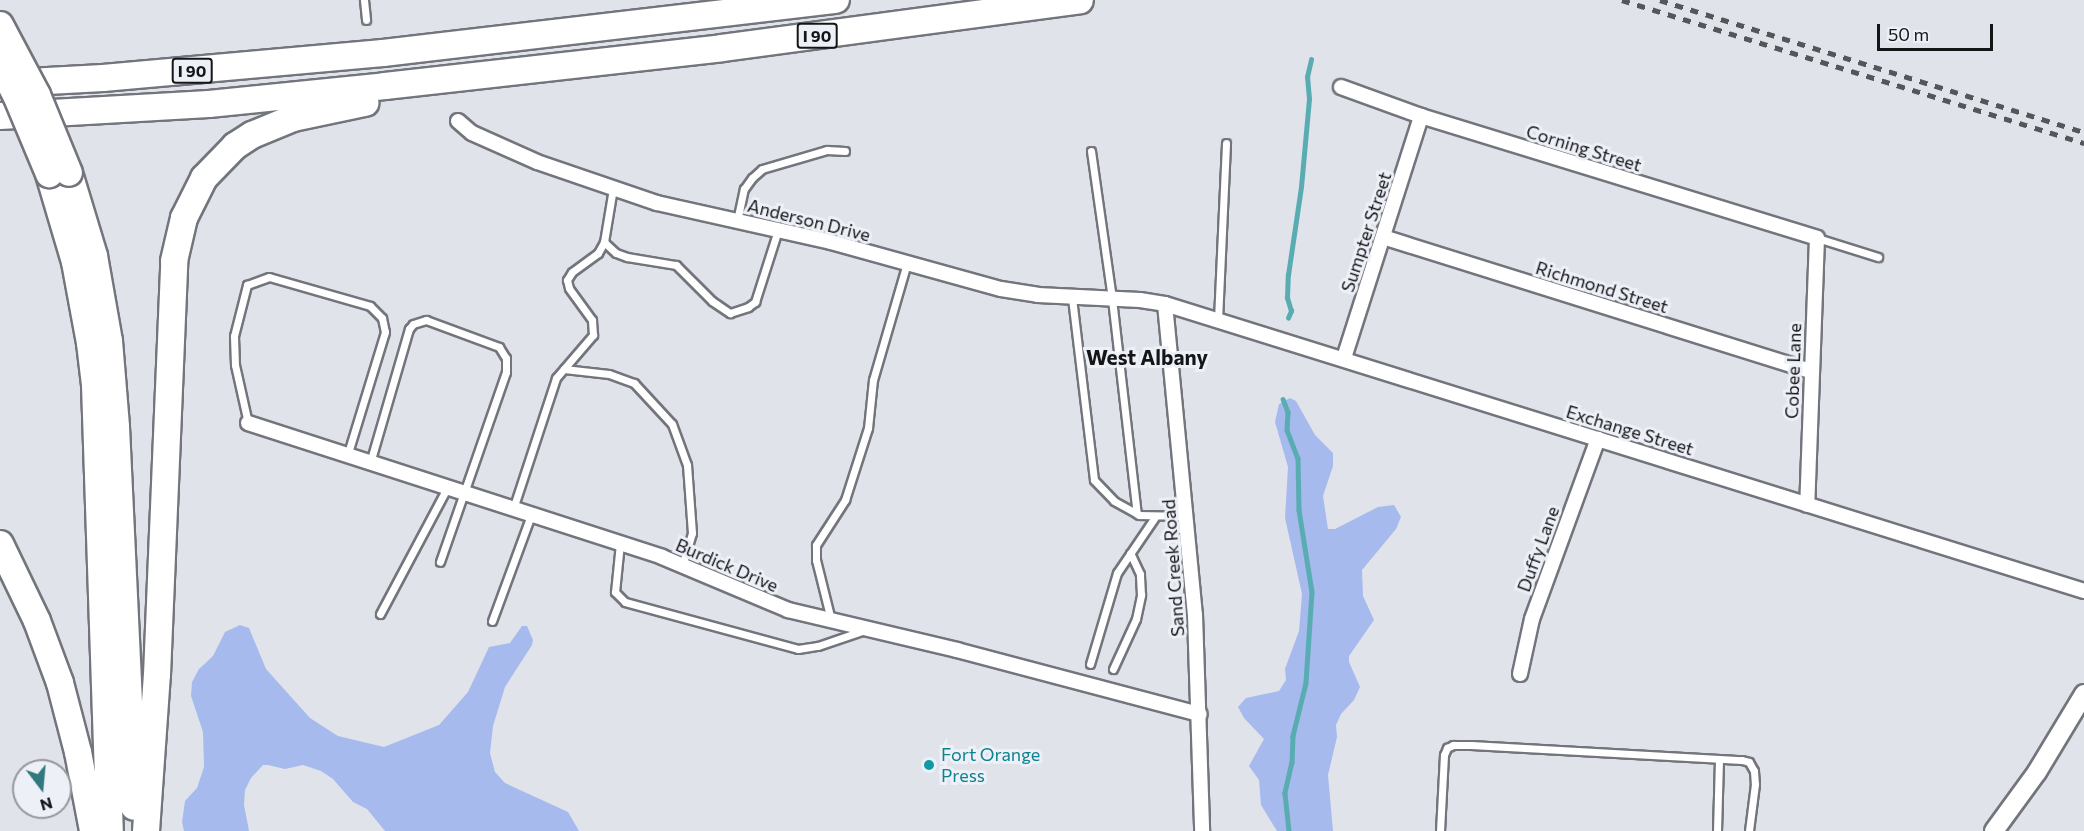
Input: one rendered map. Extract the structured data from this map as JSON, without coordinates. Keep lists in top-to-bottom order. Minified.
{"streets":{"highway":["I 90"],"street":["Corning Street","Anderson Drive","Sumpter Street","Richmond Street","Cobee Lane","Exchange Street","Duffy Lane","Burdick Drive","Sand Creek Road"]},"crossings":[["Corning Street","Sumpter Street"],["Corning Street","Cobee Lane"],["Anderson Drive","Exchange Street"],["Anderson Drive","Sand Creek Road"],["Sumpter Street","Richmond Street"],["Sumpter Street","Exchange Street"],["Richmond Street","Cobee Lane"],["Cobee Lane","Exchange Street"],["Exchange Street","Duffy Lane"],["Exchange Street","Sand Creek Road"],["Burdick Drive","Sand Creek Road"]],"districts":["West Albany"],"places":["Fort Orange Press"],"scale_bar":"50 m","north":"bottom"}
